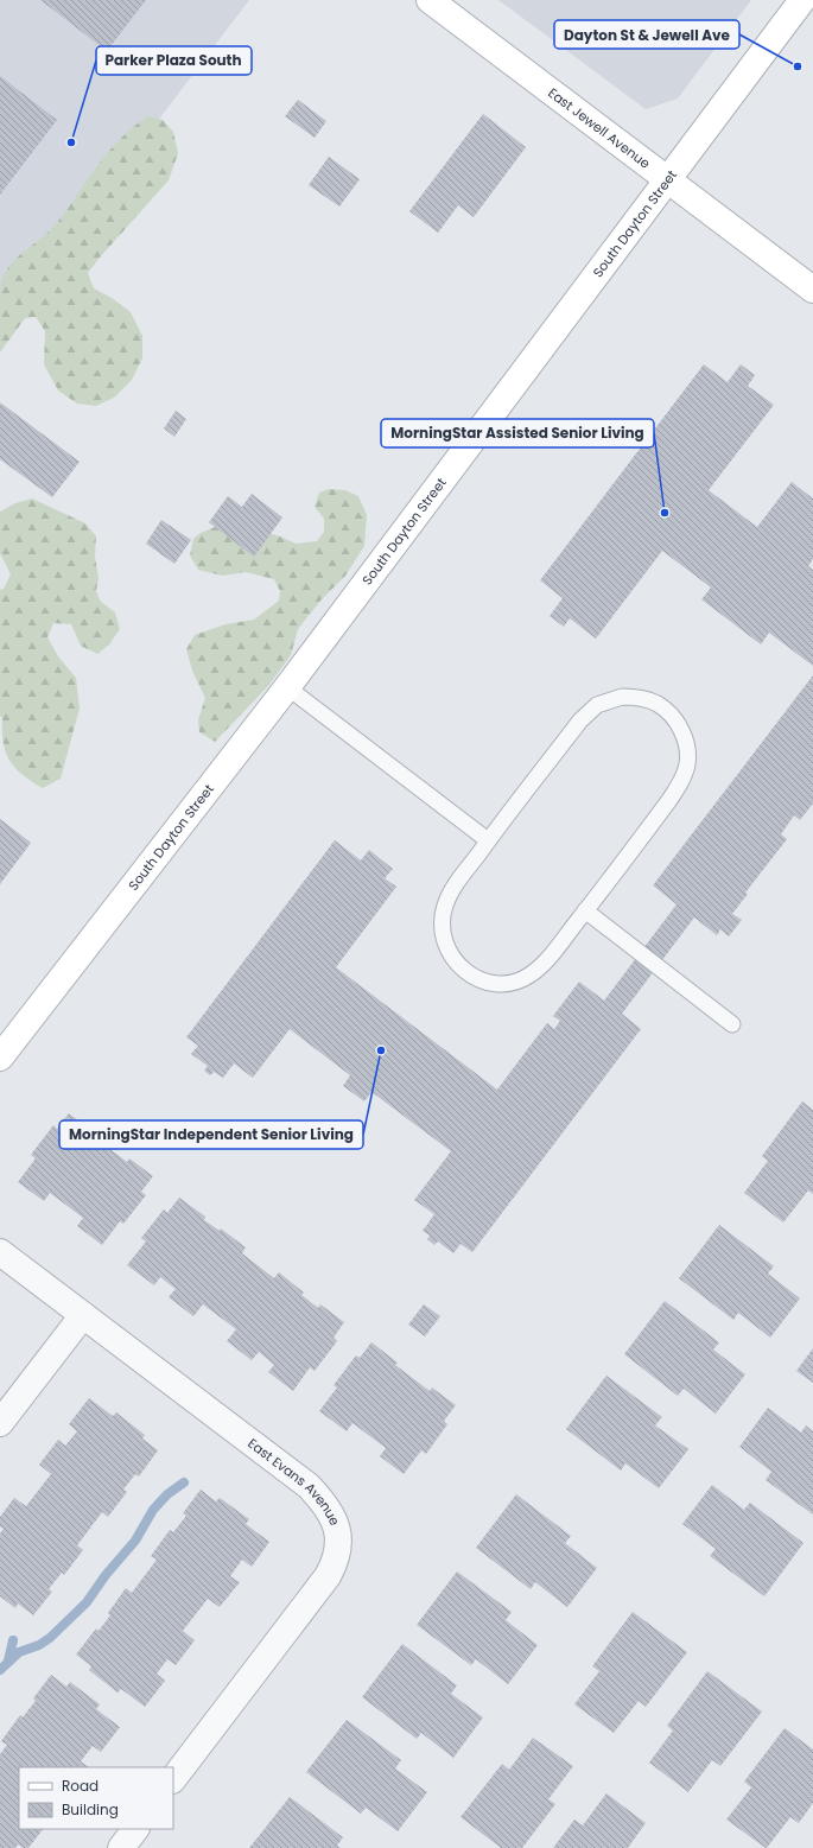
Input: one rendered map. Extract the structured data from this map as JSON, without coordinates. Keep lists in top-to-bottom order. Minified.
{"streets":{"street":["East Jewell Avenue","South Dayton Street","East Evans Avenue"]},"crossings":[["East Jewell Avenue","South Dayton Street"]],"places":["Dayton St & Jewell Ave","Parker Plaza South","MorningStar Assisted Senior Living","MorningStar Independent Senior Living"],"legend":["Road","Building"]}
